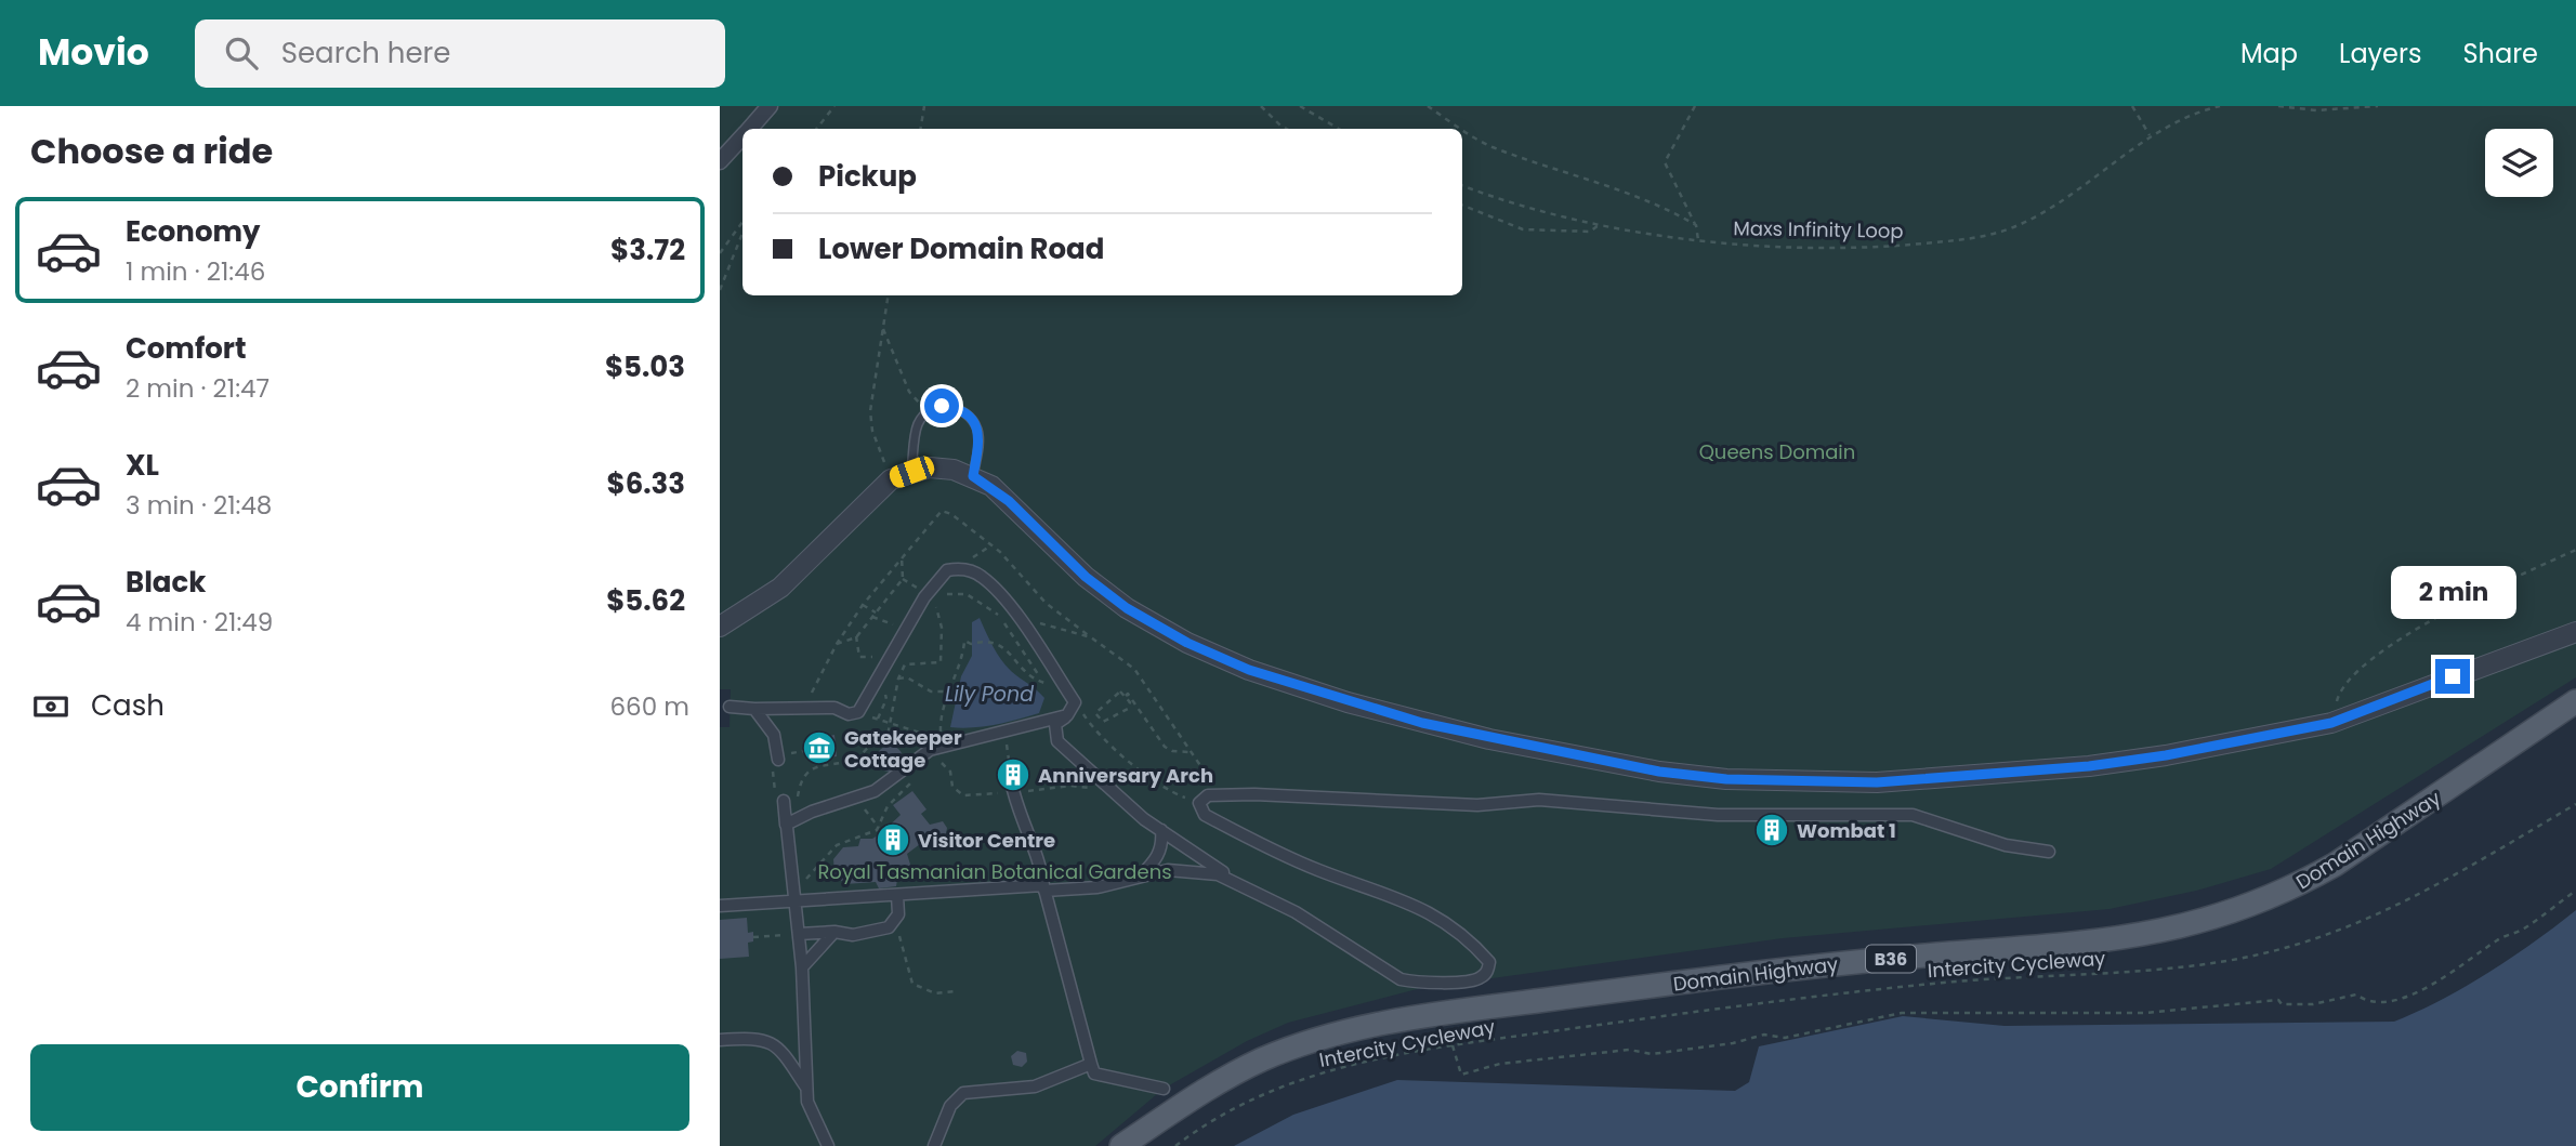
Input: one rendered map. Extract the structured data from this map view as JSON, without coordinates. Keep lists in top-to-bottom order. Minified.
{"streets":{"main road":["Domain Highway","B36"],"path":["Maxs Infinity Loop","Intercity Cycleway"]},"water":["Lily Pond"],"parks":["Queens Domain","Royal Tasmanian Botanical Gardens"],"places":{"museum":["Gatekeeper Cottage"],"building":["Anniversary Arch","Wombat 1","Visitor Centre"]},"page":{"header":"Movio","search":"Search here","nav":["Map","Layers","Share"],"heading":"Choose a ride","banner":["Pickup","Lower Domain Road"],"list":[{"name":"Economy","note":"1 min · 21:46","value":"$3.72"},{"name":"Comfort","note":"2 min · 21:47","value":"$5.03"},{"name":"XL","note":"3 min · 21:48","value":"$6.33"},{"name":"Black","note":"4 min · 21:49","value":"$5.62"}],"bubble":"2 min","pay":["Cash","660 m"],"buttons":"Confirm"}}
